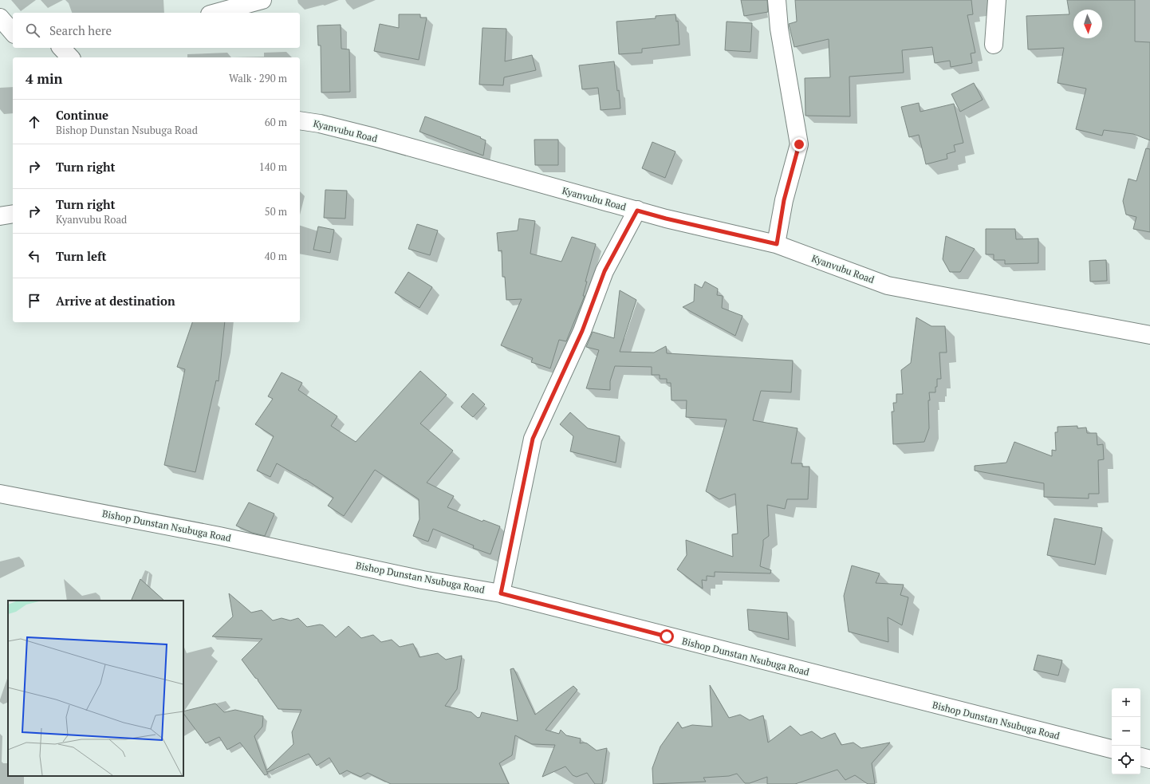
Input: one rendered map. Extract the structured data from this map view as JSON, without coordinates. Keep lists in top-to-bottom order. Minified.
{"streets":{"street":["Kyanvubu Road","Bishop Dunstan Nsubuga Road"]},"north":"bottom","page":{"search":"Search here","heading":["4 min","Walk · 290 m"],"list":[["Continue","Bishop Dunstan Nsubuga Road","60 m"],["Turn right","140 m"],["Turn right","Kyanvubu Road","50 m"],["Turn left","40 m"],"Arrive at destination"],"map_buttons":["+","−"]}}
